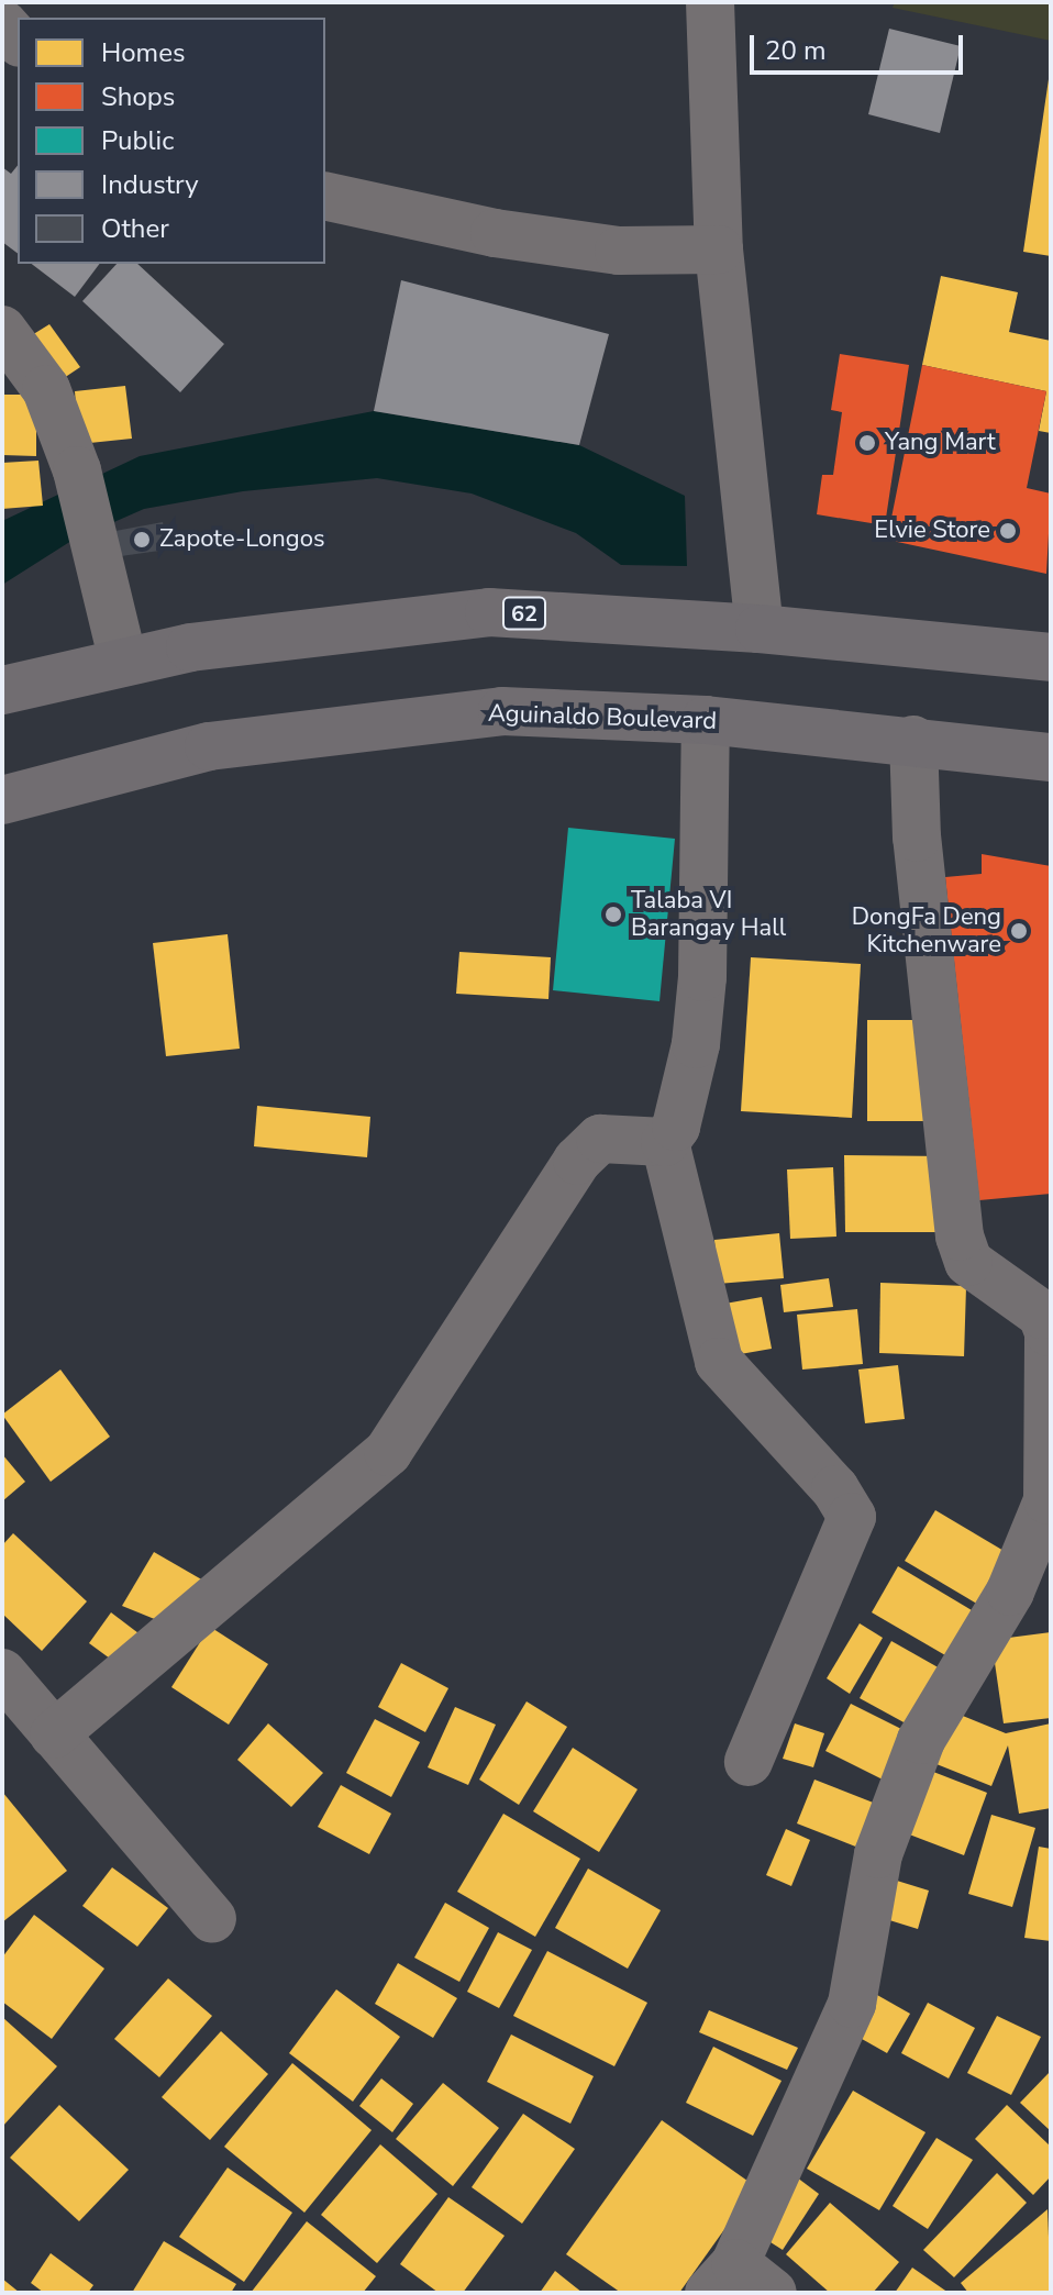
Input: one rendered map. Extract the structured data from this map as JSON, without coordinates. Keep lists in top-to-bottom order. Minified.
{"streets":{"highway":["62","Aguinaldo Boulevard"]},"places":["Yang Mart","Elvie Store","Zapote-Longos","Talaba VI Barangay Hall","DongFa Deng Kitchenware"],"legend":["Homes","Shops","Public","Industry","Other"],"scale_bar":"20 m"}
